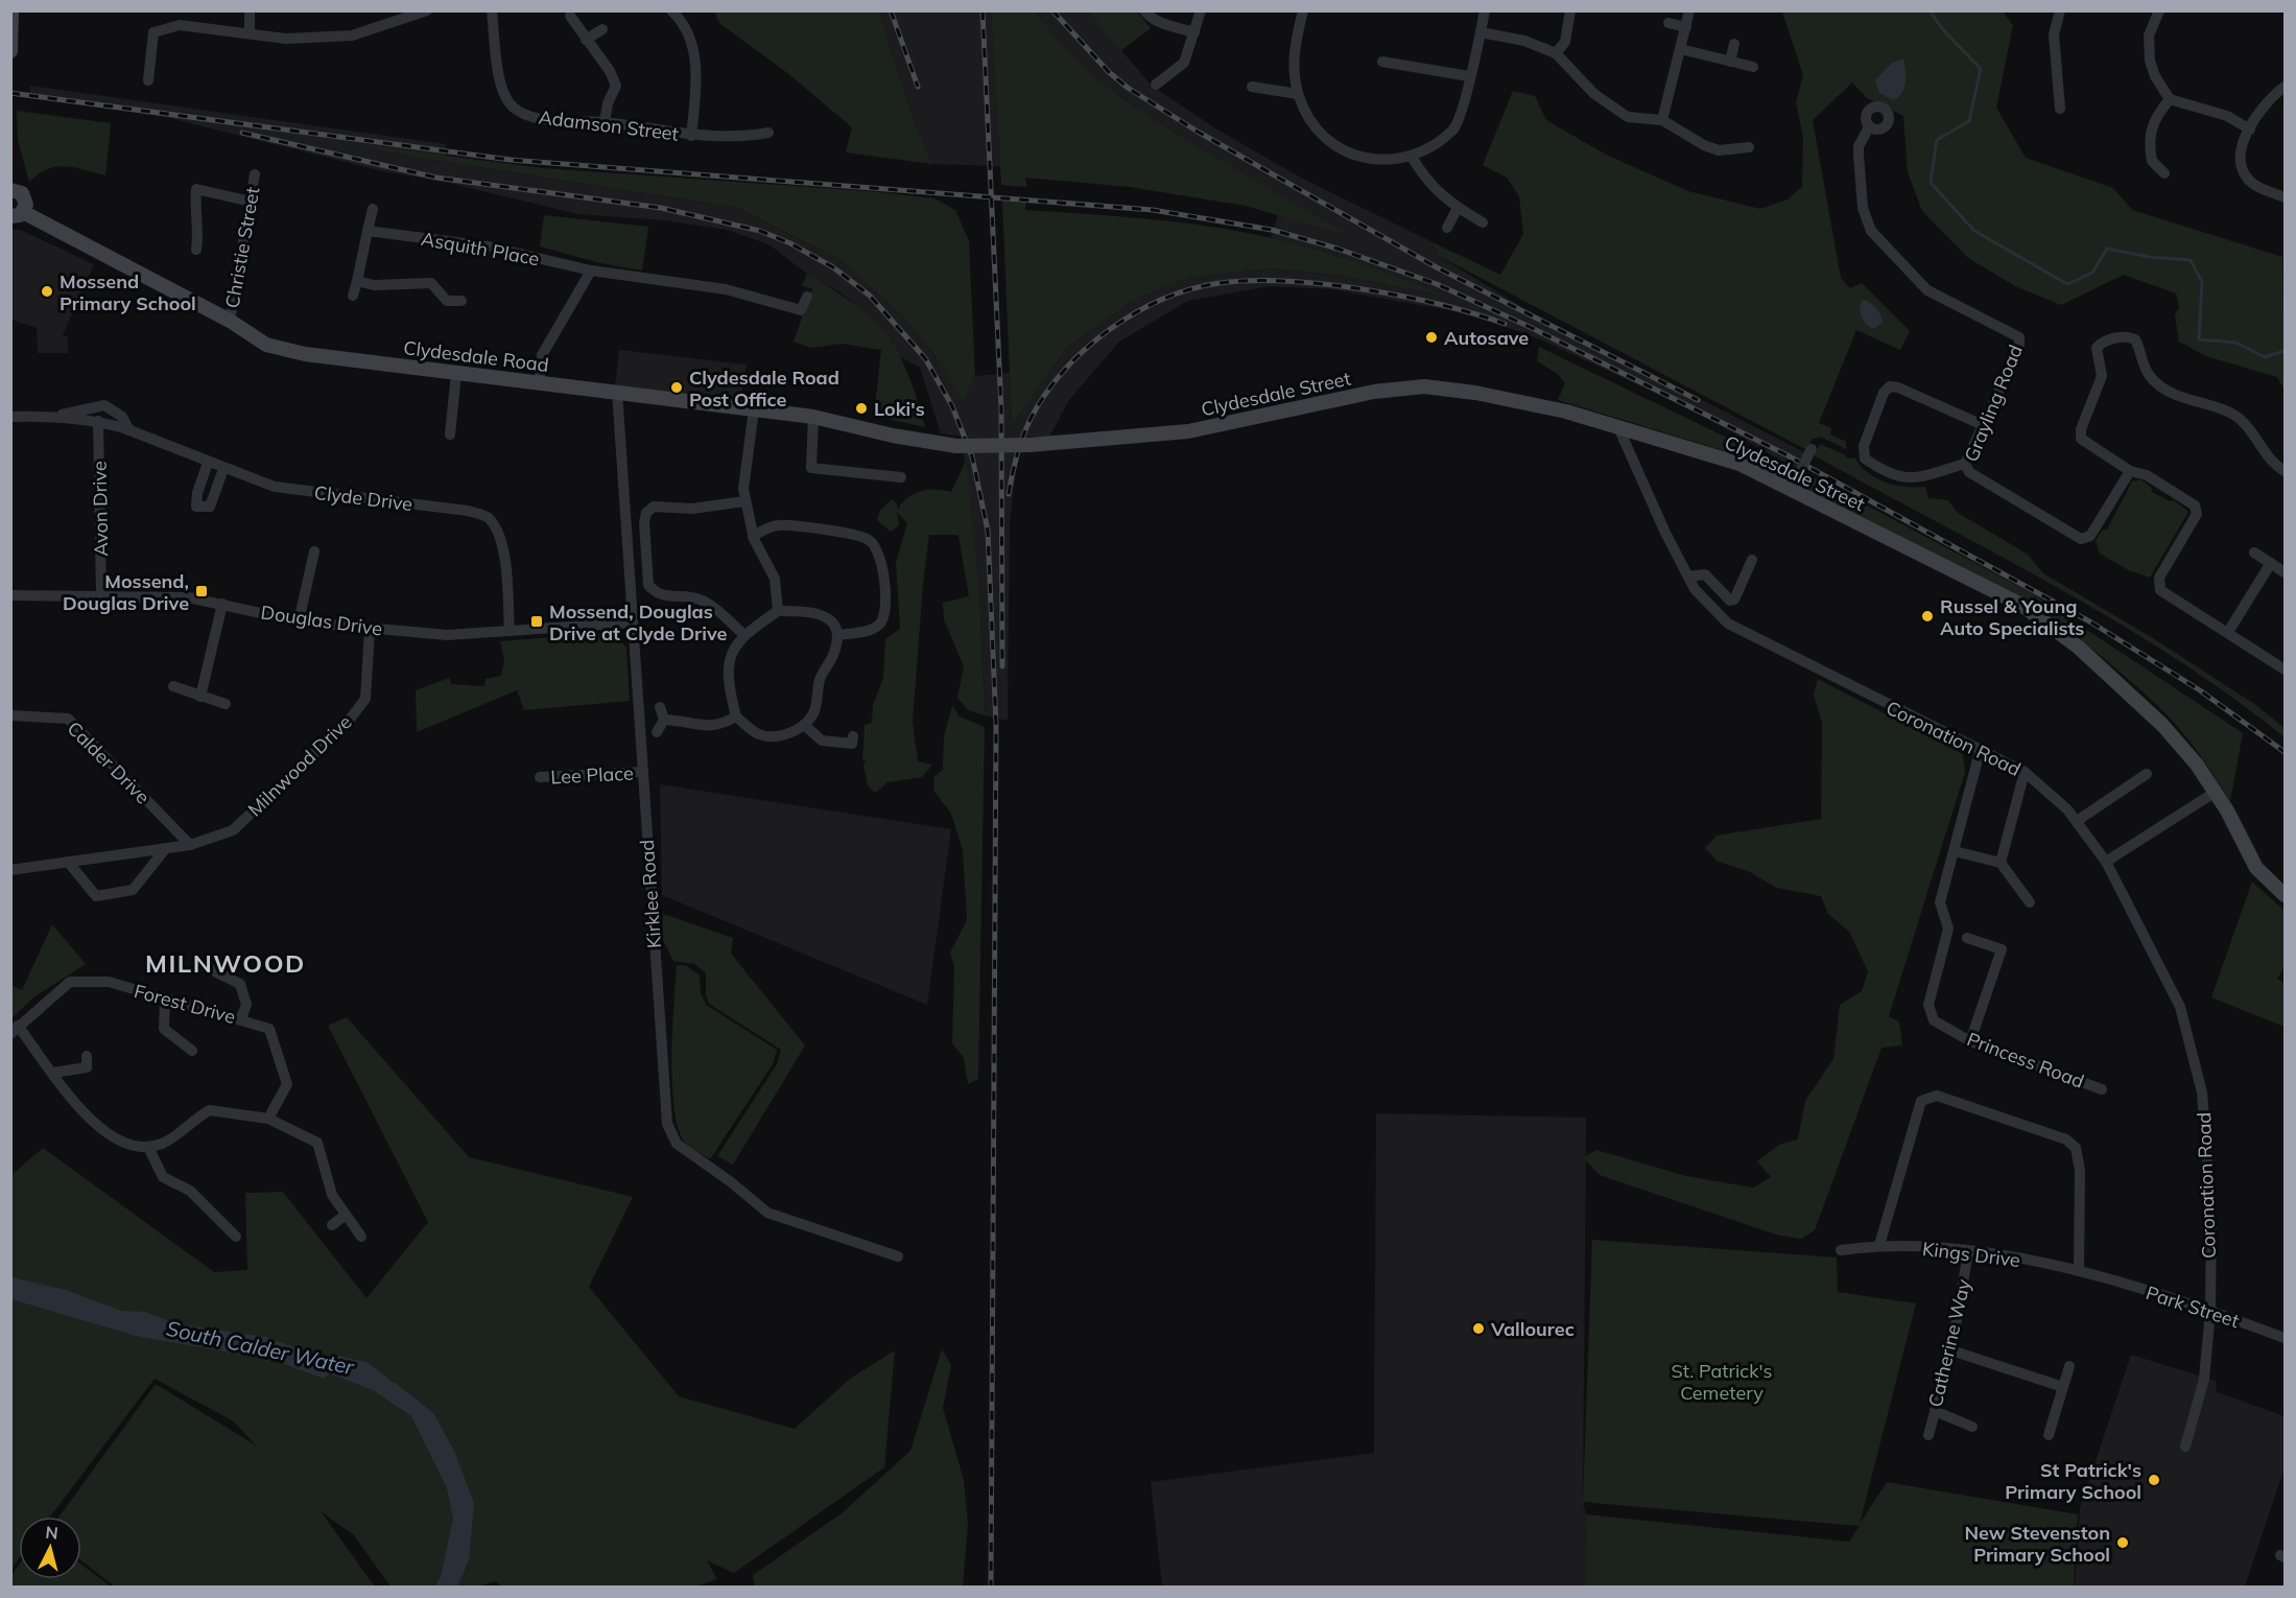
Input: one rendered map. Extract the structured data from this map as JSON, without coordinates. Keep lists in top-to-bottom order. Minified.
{"streets":{"main road":["Clydesdale Road","Clydesdale Street"],"street":["Adamson Street","Christie Street","Asquith Place","Grayling Road","Clyde Drive","Avon Drive","Douglas Drive","Coronation Road","Calder Drive","Milnwood Drive","Lee Place","Kirklee Road","Forest Drive","Princess Road","Kings Drive","Park Street","Catherine Way"]},"crossings":[["Christie Street","Clydesdale Road"],["Clydesdale Road","Clydesdale Street"],["Clydesdale Road","Kirklee Road"],["Clydesdale Street","Coronation Road"],["Clyde Drive","Avon Drive"],["Clyde Drive","Douglas Drive"],["Avon Drive","Douglas Drive"],["Douglas Drive","Milnwood Drive"],["Douglas Drive","Kirklee Road"],["Coronation Road","Princess Road"],["Coronation Road","Park Street"],["Calder Drive","Milnwood Drive"],["Lee Place","Kirklee Road"],["Kings Drive","Park Street"],["Kings Drive","Catherine Way"]],"districts":["MILNWOOD"],"water":["South Calder Water"],"parks":["St. Patrick's Cemetery"],"places":{"other":["Mossend Primary School","Autosave","Clydesdale Road Post Office","Loki's","Russel & Young Auto Specialists","Vallourec","St Patrick's Primary School","New Stevenston Primary School"],"transit":["Mossend, Douglas Drive","Mossend, Douglas Drive at Clyde Drive"]},"north":"top"}
